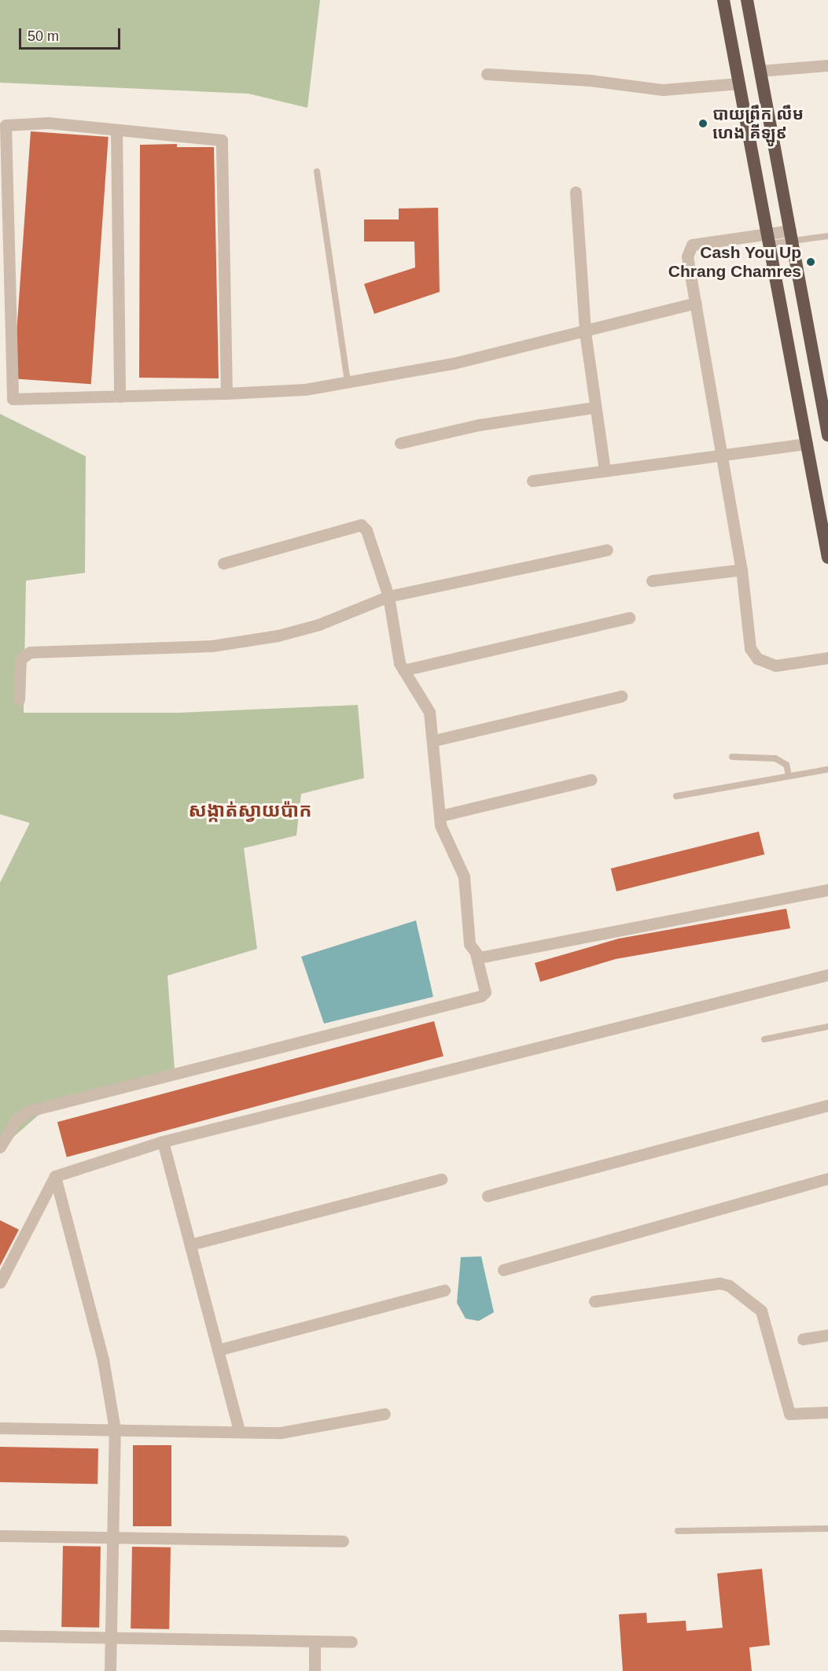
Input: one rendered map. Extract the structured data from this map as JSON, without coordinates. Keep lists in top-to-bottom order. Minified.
{"districts":["សង្កាត់ស្វាយប៉ាក"],"places":["បាយព្រឹក លឹម ហេង គីឡូ៩","Cash You Up Chrang Chamres"],"scale_bar":"50 m"}
